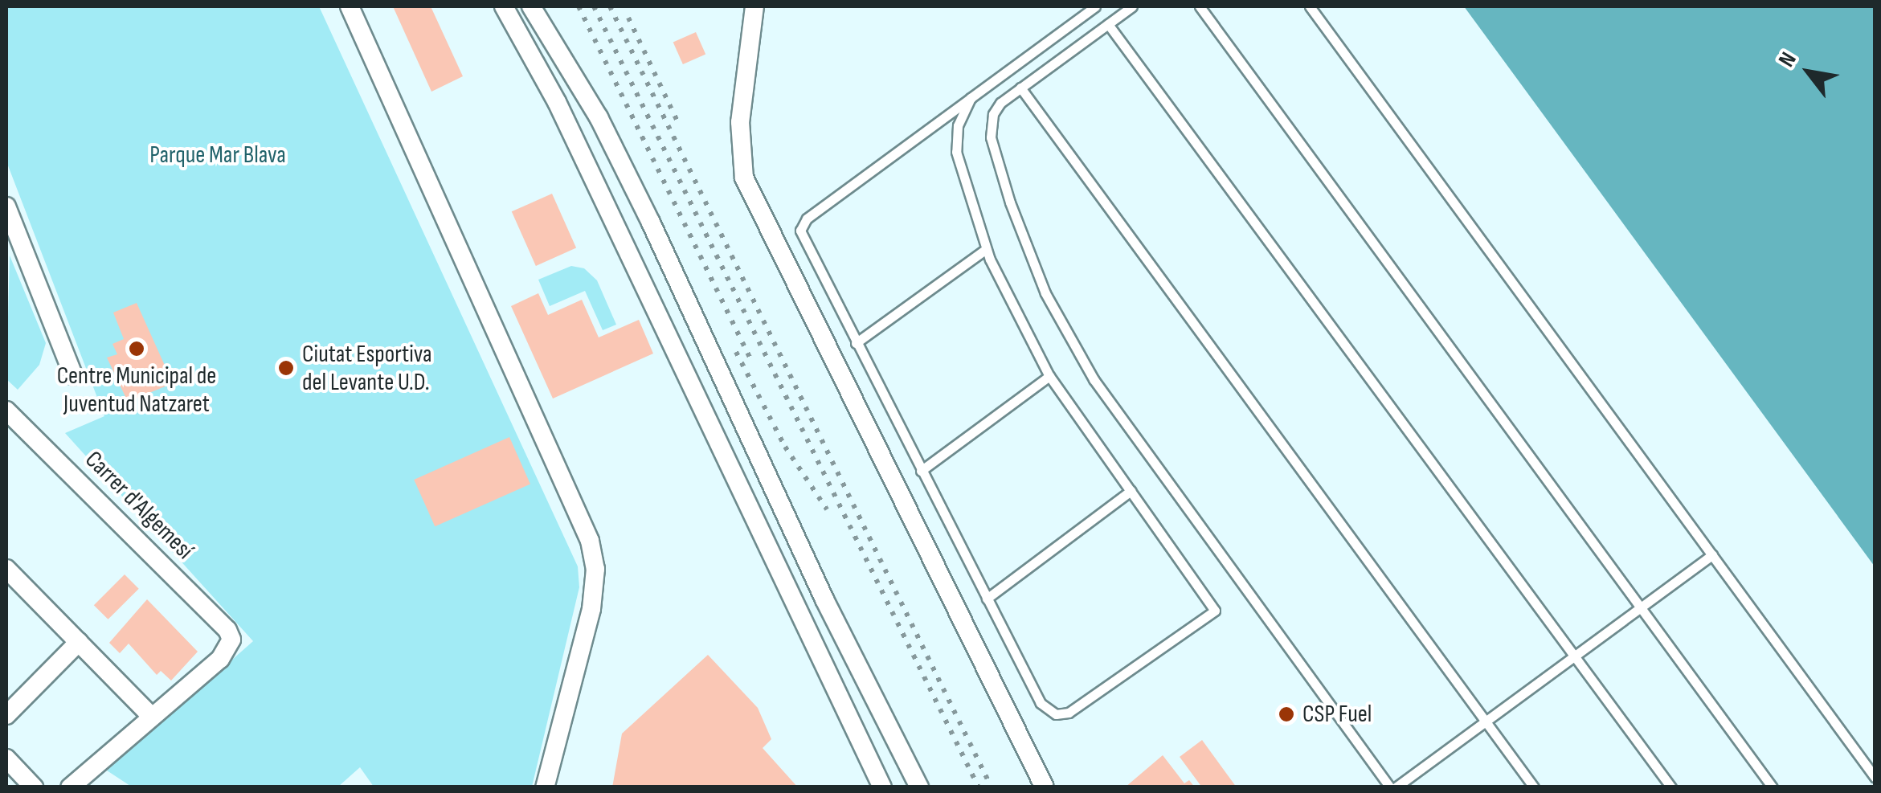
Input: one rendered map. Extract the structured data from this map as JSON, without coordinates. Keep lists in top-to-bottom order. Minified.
{"streets":{"street":["Carrer d'Algemesí"]},"parks":["Parque Mar Blava"],"places":["Centre Municipal de Juventud Natzaret","Ciutat Esportiva del Levante U.D.","CSP Fuel"],"north":"top left"}
